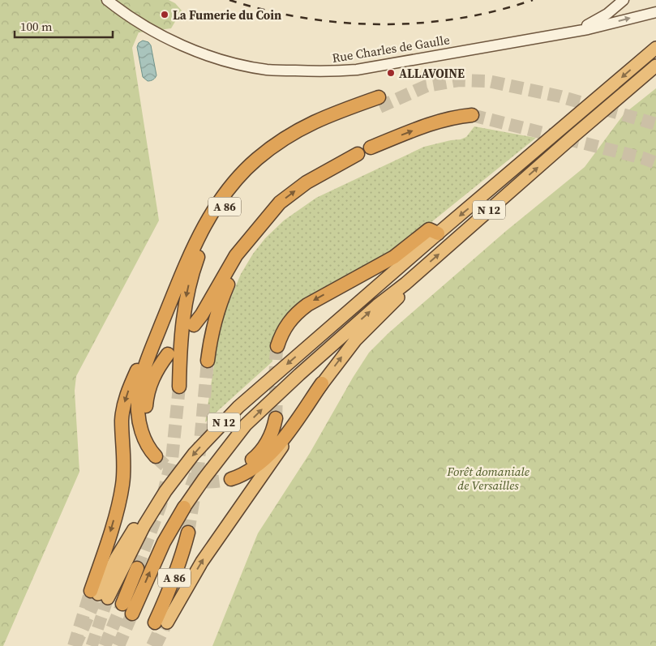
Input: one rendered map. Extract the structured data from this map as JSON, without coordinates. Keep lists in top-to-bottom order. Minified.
{"streets":{"highway":["A 86","N 12"],"main road":["Rue Charles de Gaulle"]},"parks":["Forêt domaniale de Versailles"],"places":["La Fumerie du Coin","ALLAVOINE"],"scale_bar":"100 m"}
